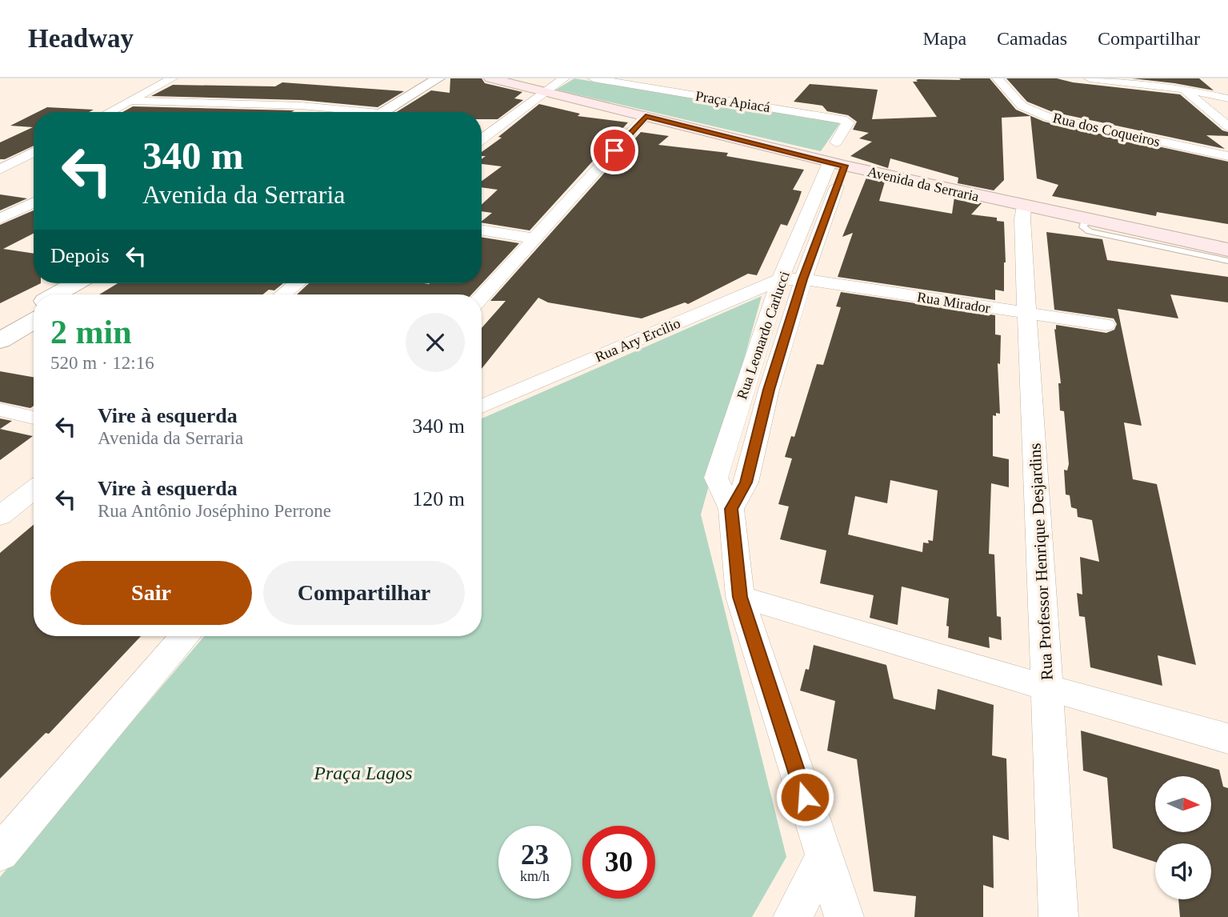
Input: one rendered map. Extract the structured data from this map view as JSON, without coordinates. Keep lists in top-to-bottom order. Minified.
{"streets":{"main road":["Avenida da Serraria"],"street":["Praça Apiacá","Rua dos Coqueiros","Rua Mirador","Rua Leonardo Carlucci","Rua Ary Ercilio","Rua Professor Henrique Desjardins"]},"crossings":[["Avenida da Serraria","Rua Leonardo Carlucci"],["Avenida da Serraria","Rua Professor Henrique Desjardins"],["Rua Mirador","Rua Leonardo Carlucci"],["Rua Mirador","Rua Ary Ercilio"],["Rua Mirador","Rua Professor Henrique Desjardins"],["Rua Leonardo Carlucci","Rua Ary Ercilio"]],"parks":["Praça Lagos"],"north":"right","page":{"header":"Headway","nav":["Mapa","Camadas","Compartilhar"],"turn":["340 m","Avenida da Serraria"],"then":"Depois","heading":["2 min","520 m · 12:16"],"list":[{"name":"Vire à esquerda","note":"Avenida da Serraria","value":"340 m"},{"name":"Vire à esquerda","note":"Rua Antônio Joséphino Perrone","value":"120 m"}],"buttons":["Sair","Compartilhar"],"speed":"23 km/h","limit":"30"}}
